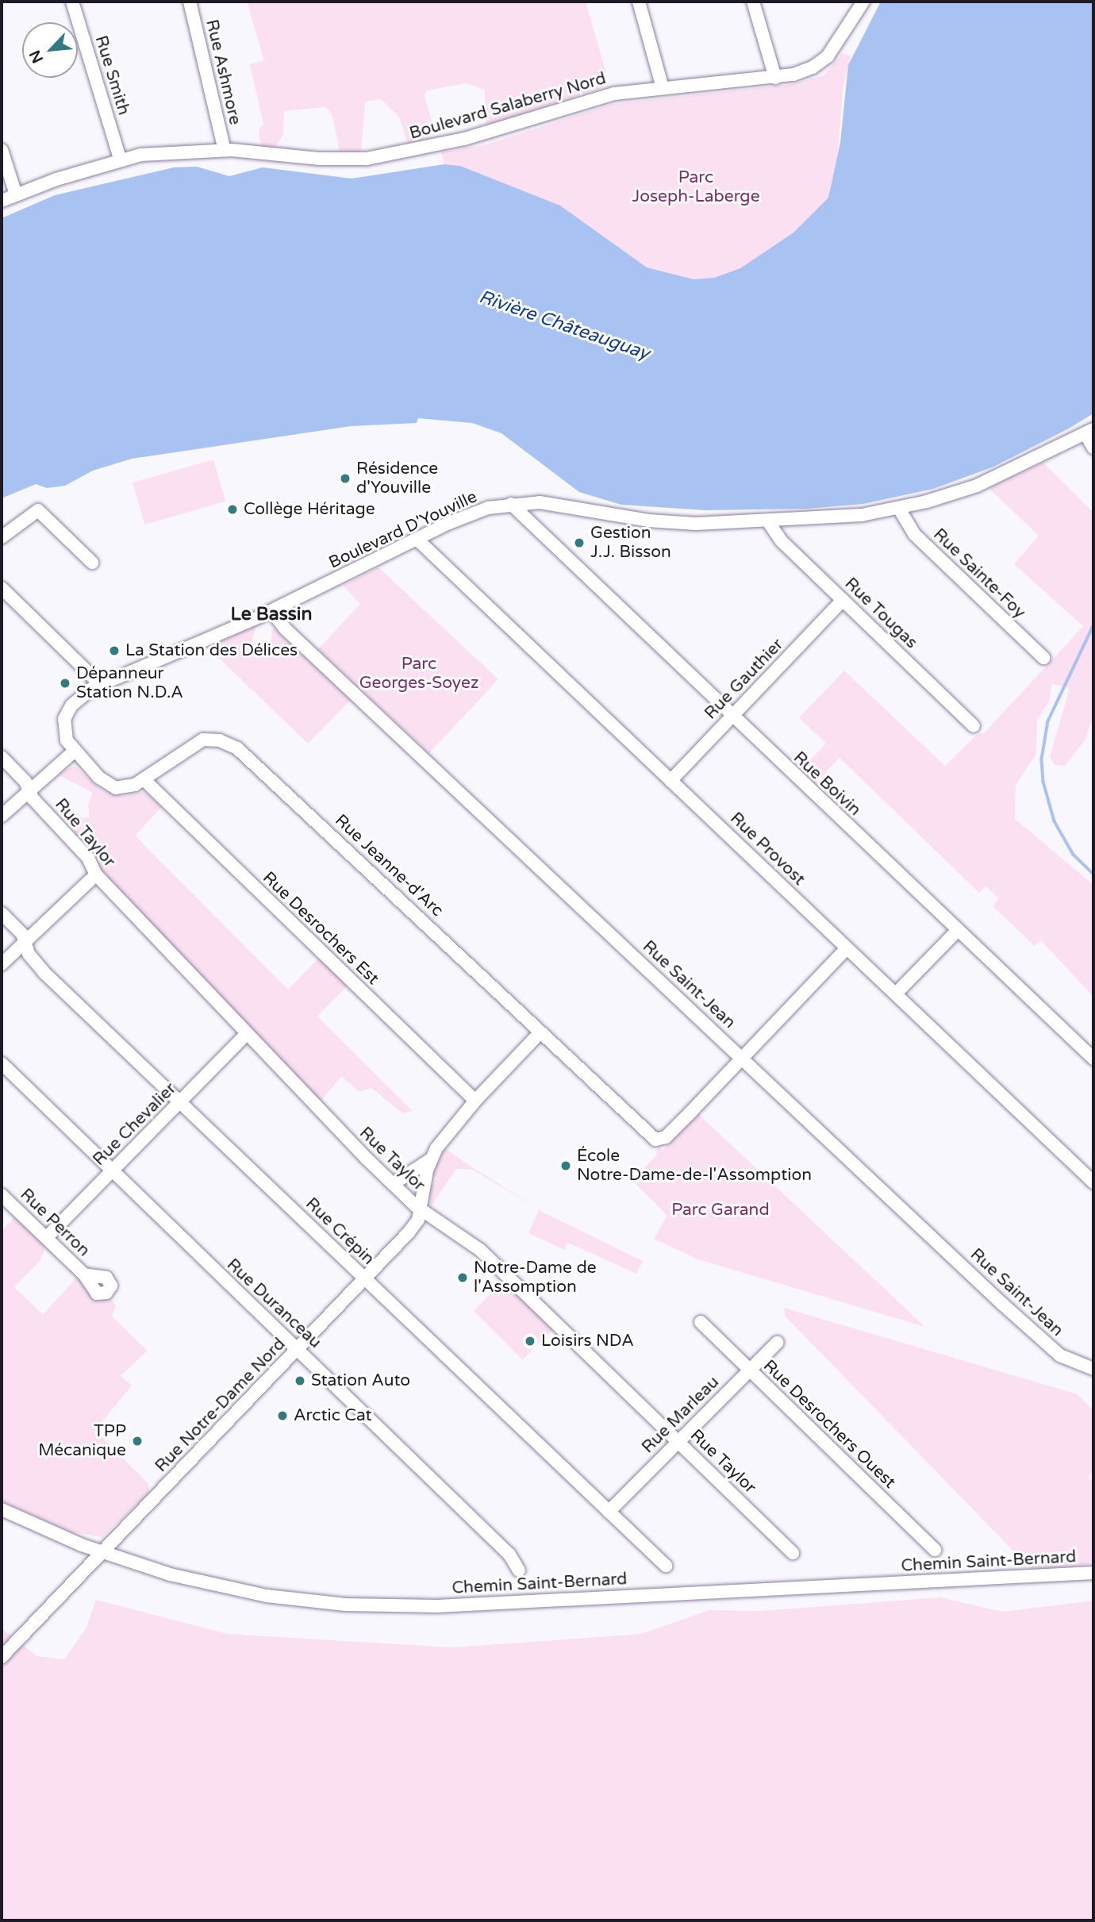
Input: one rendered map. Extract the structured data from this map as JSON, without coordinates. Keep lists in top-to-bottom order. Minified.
{"streets":{"street":["Rue Ashmore","Rue Smith","Boulevard Salaberry Nord","Boulevard D'Youville","Rue Sainte-Foy","Rue Tougas","Rue Gauthier","Rue Boivin","Rue Taylor","Rue Provost","Rue Jeanne-d'Arc","Rue Desrochers Est","Rue Saint-Jean","Rue Chevalier","Rue Perron","Rue Crépin","Rue Duranceau","Rue Notre-Dame Nord","Rue Marleau","Rue Desrochers Ouest","Chemin Saint-Bernard"]},"crossings":[["Rue Ashmore","Boulevard Salaberry Nord"],["Rue Smith","Boulevard Salaberry Nord"],["Boulevard D'Youville","Rue Sainte-Foy"],["Boulevard D'Youville","Rue Tougas"],["Boulevard D'Youville","Rue Boivin"],["Boulevard D'Youville","Rue Provost"],["Boulevard D'Youville","Rue Jeanne-d'Arc"],["Boulevard D'Youville","Rue Saint-Jean"],["Rue Tougas","Rue Gauthier"],["Rue Gauthier","Rue Boivin"],["Rue Gauthier","Rue Provost"],["Rue Taylor","Rue Chevalier"],["Rue Taylor","Rue Notre-Dame Nord"],["Rue Taylor","Rue Marleau"],["Rue Jeanne-d'Arc","Rue Desrochers Est"],["Rue Jeanne-d'Arc","Rue Saint-Jean"],["Rue Jeanne-d'Arc","Rue Notre-Dame Nord"],["Rue Desrochers Est","Rue Notre-Dame Nord"],["Rue Chevalier","Rue Perron"],["Rue Chevalier","Rue Crépin"],["Rue Chevalier","Rue Duranceau"],["Rue Crépin","Rue Notre-Dame Nord"],["Rue Crépin","Rue Marleau"],["Rue Duranceau","Rue Notre-Dame Nord"],["Rue Notre-Dame Nord","Chemin Saint-Bernard"],["Rue Marleau","Rue Desrochers Ouest"]],"districts":["Le Bassin"],"water":["Rivière Châteauguay"],"parks":["Parc Joseph-Laberge","Parc Georges-Soyez","Parc Garand"],"places":["Résidence d'Youville","Collège Héritage","Gestion J.J. Bisson","La Station des Délices","Dépanneur Station N.D.A","École Notre-Dame-de-l'Assomption","Notre-Dame de l'Assomption","Loisirs NDA","Station Auto","Arctic Cat","TPP Mécanique"],"north":"bottom left"}
